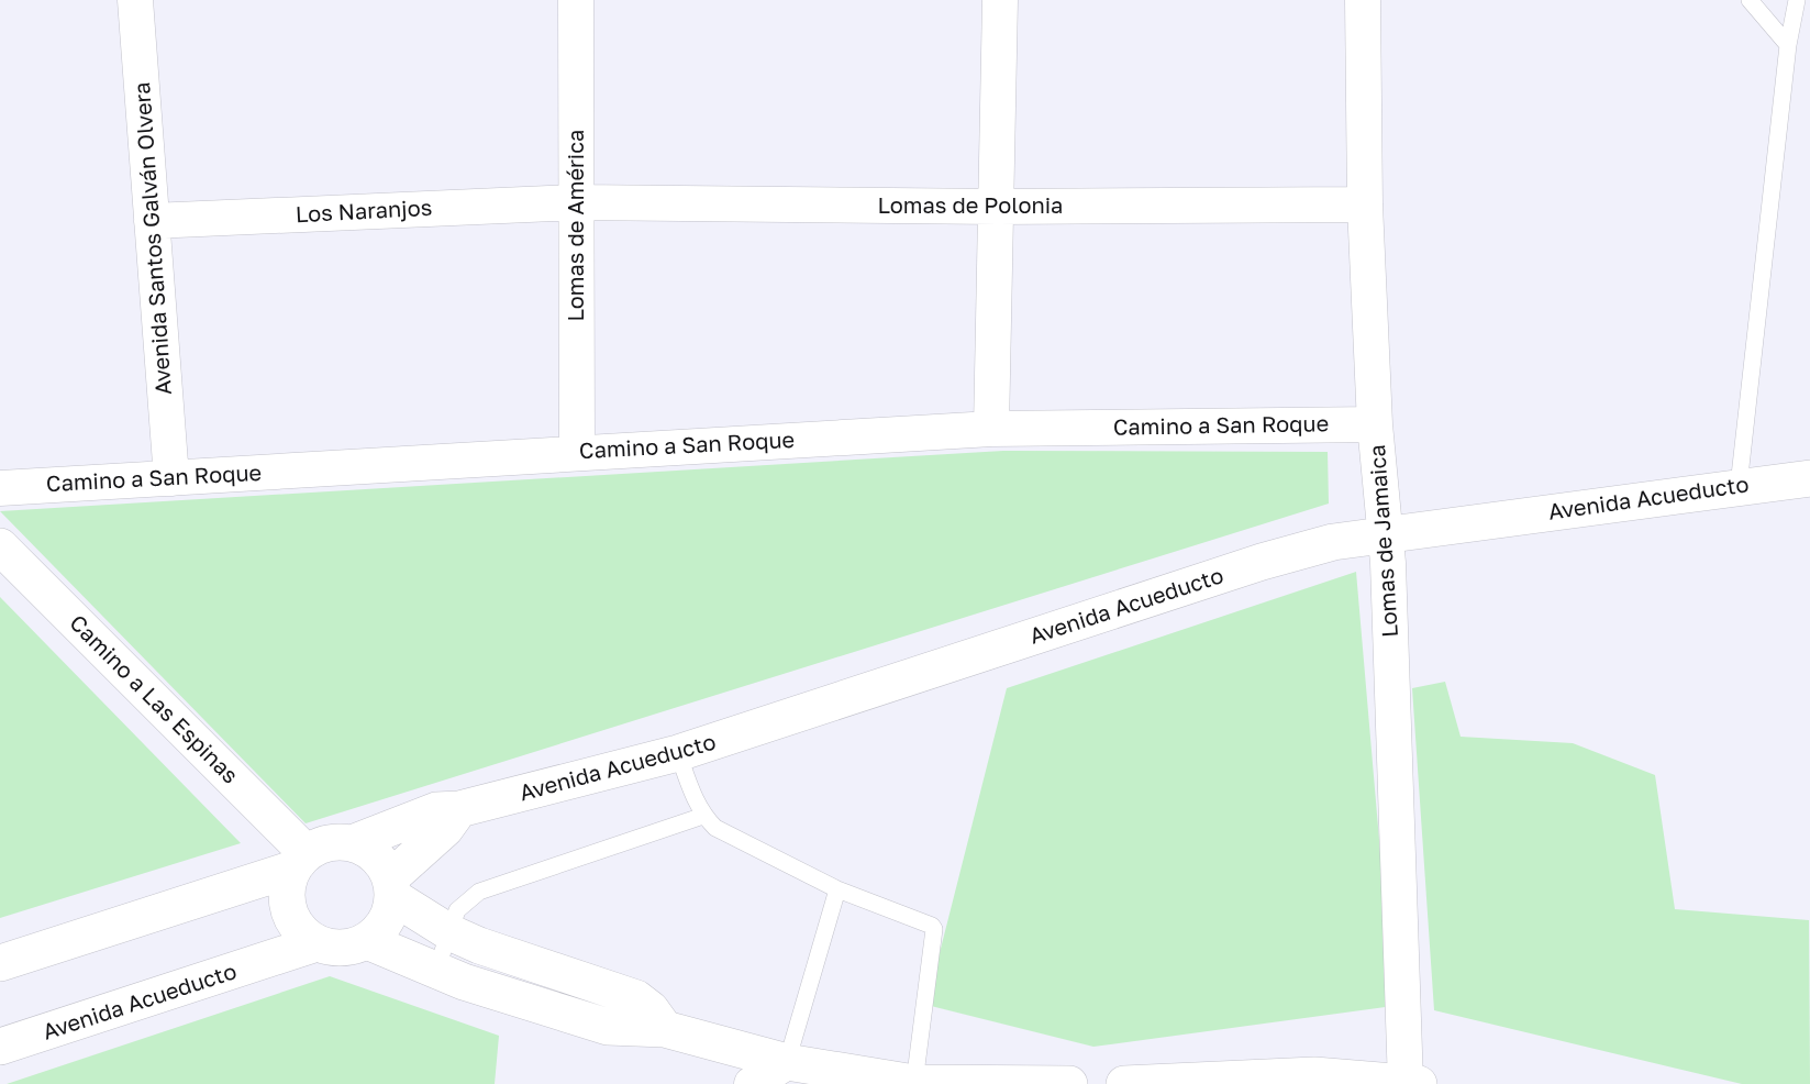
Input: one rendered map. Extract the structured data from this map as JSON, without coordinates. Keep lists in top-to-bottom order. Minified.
{"streets":{"street":["Lomas de Polonia","Los Naranjos","Lomas de América","Avenida Santos Galván Olvera","Camino a San Roque","Avenida Acueducto","Lomas de Jamaica","Camino a Las Espinas"]},"crossings":[["Lomas de Polonia","Los Naranjos"],["Lomas de Polonia","Lomas de América"],["Lomas de Polonia","Lomas de Jamaica"],["Los Naranjos","Lomas de América"],["Los Naranjos","Avenida Santos Galván Olvera"],["Lomas de América","Camino a San Roque"],["Avenida Santos Galván Olvera","Camino a San Roque"],["Camino a San Roque","Lomas de Jamaica"],["Avenida Acueducto","Lomas de Jamaica"],["Avenida Acueducto","Camino a Las Espinas"]]}
